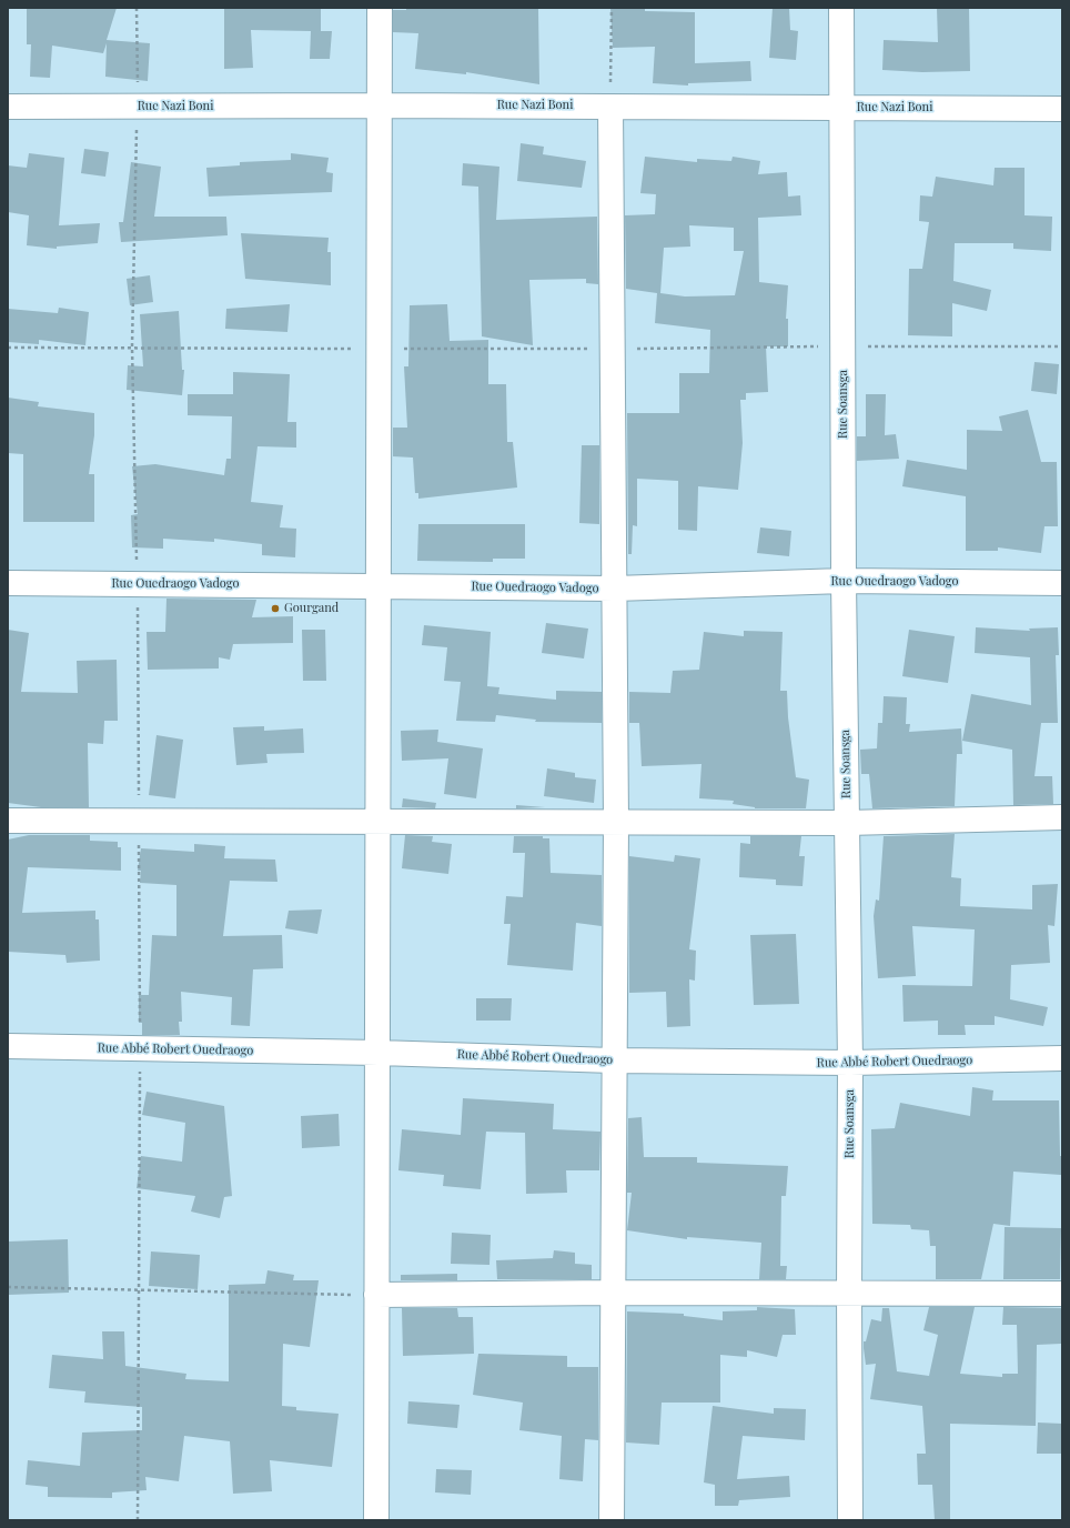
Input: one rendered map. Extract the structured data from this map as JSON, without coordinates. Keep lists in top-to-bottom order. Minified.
{"streets":{"street":["Rue Nazi Boni","Rue Soansga","Rue Ouedraogo Vadogo","Rue Abbé Robert Ouedraogo"]},"crossings":[["Rue Nazi Boni","Rue Soansga"],["Rue Soansga","Rue Ouedraogo Vadogo"],["Rue Soansga","Rue Abbé Robert Ouedraogo"]],"places":["Gourgand"]}
